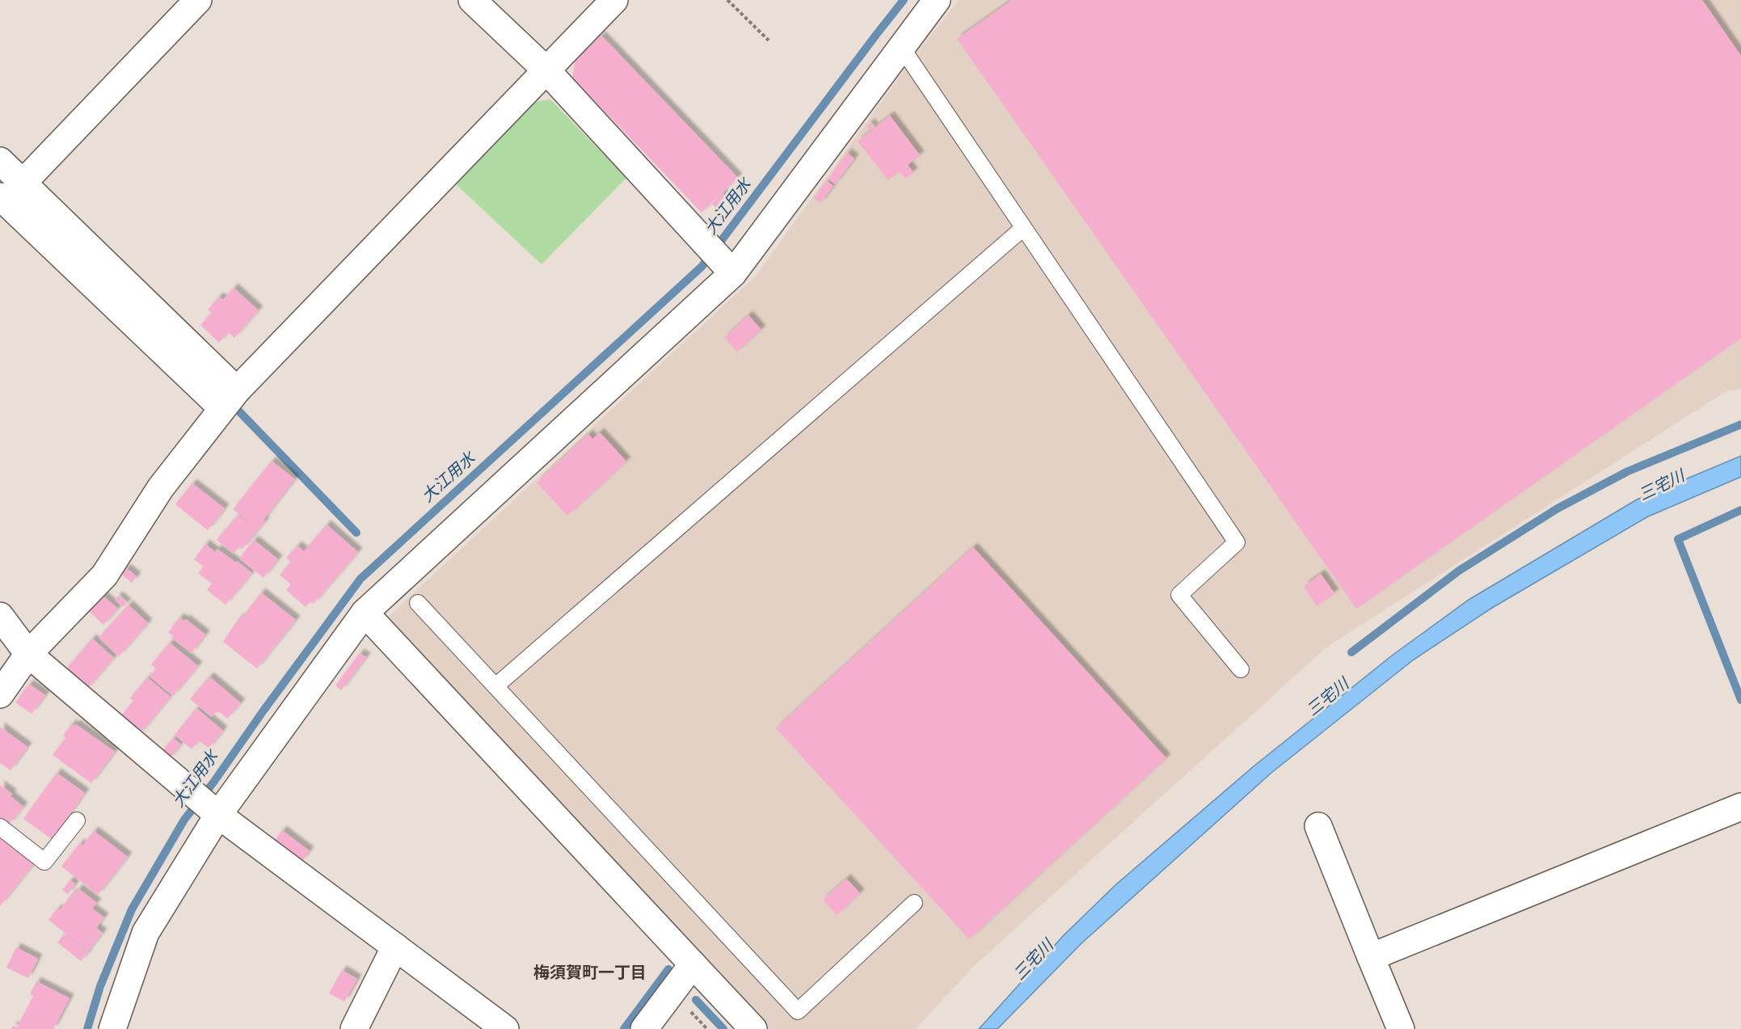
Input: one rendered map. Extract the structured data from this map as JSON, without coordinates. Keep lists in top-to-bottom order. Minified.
{"districts":["梅須賀町一丁目"],"water":["大江用水","三宅川"]}
